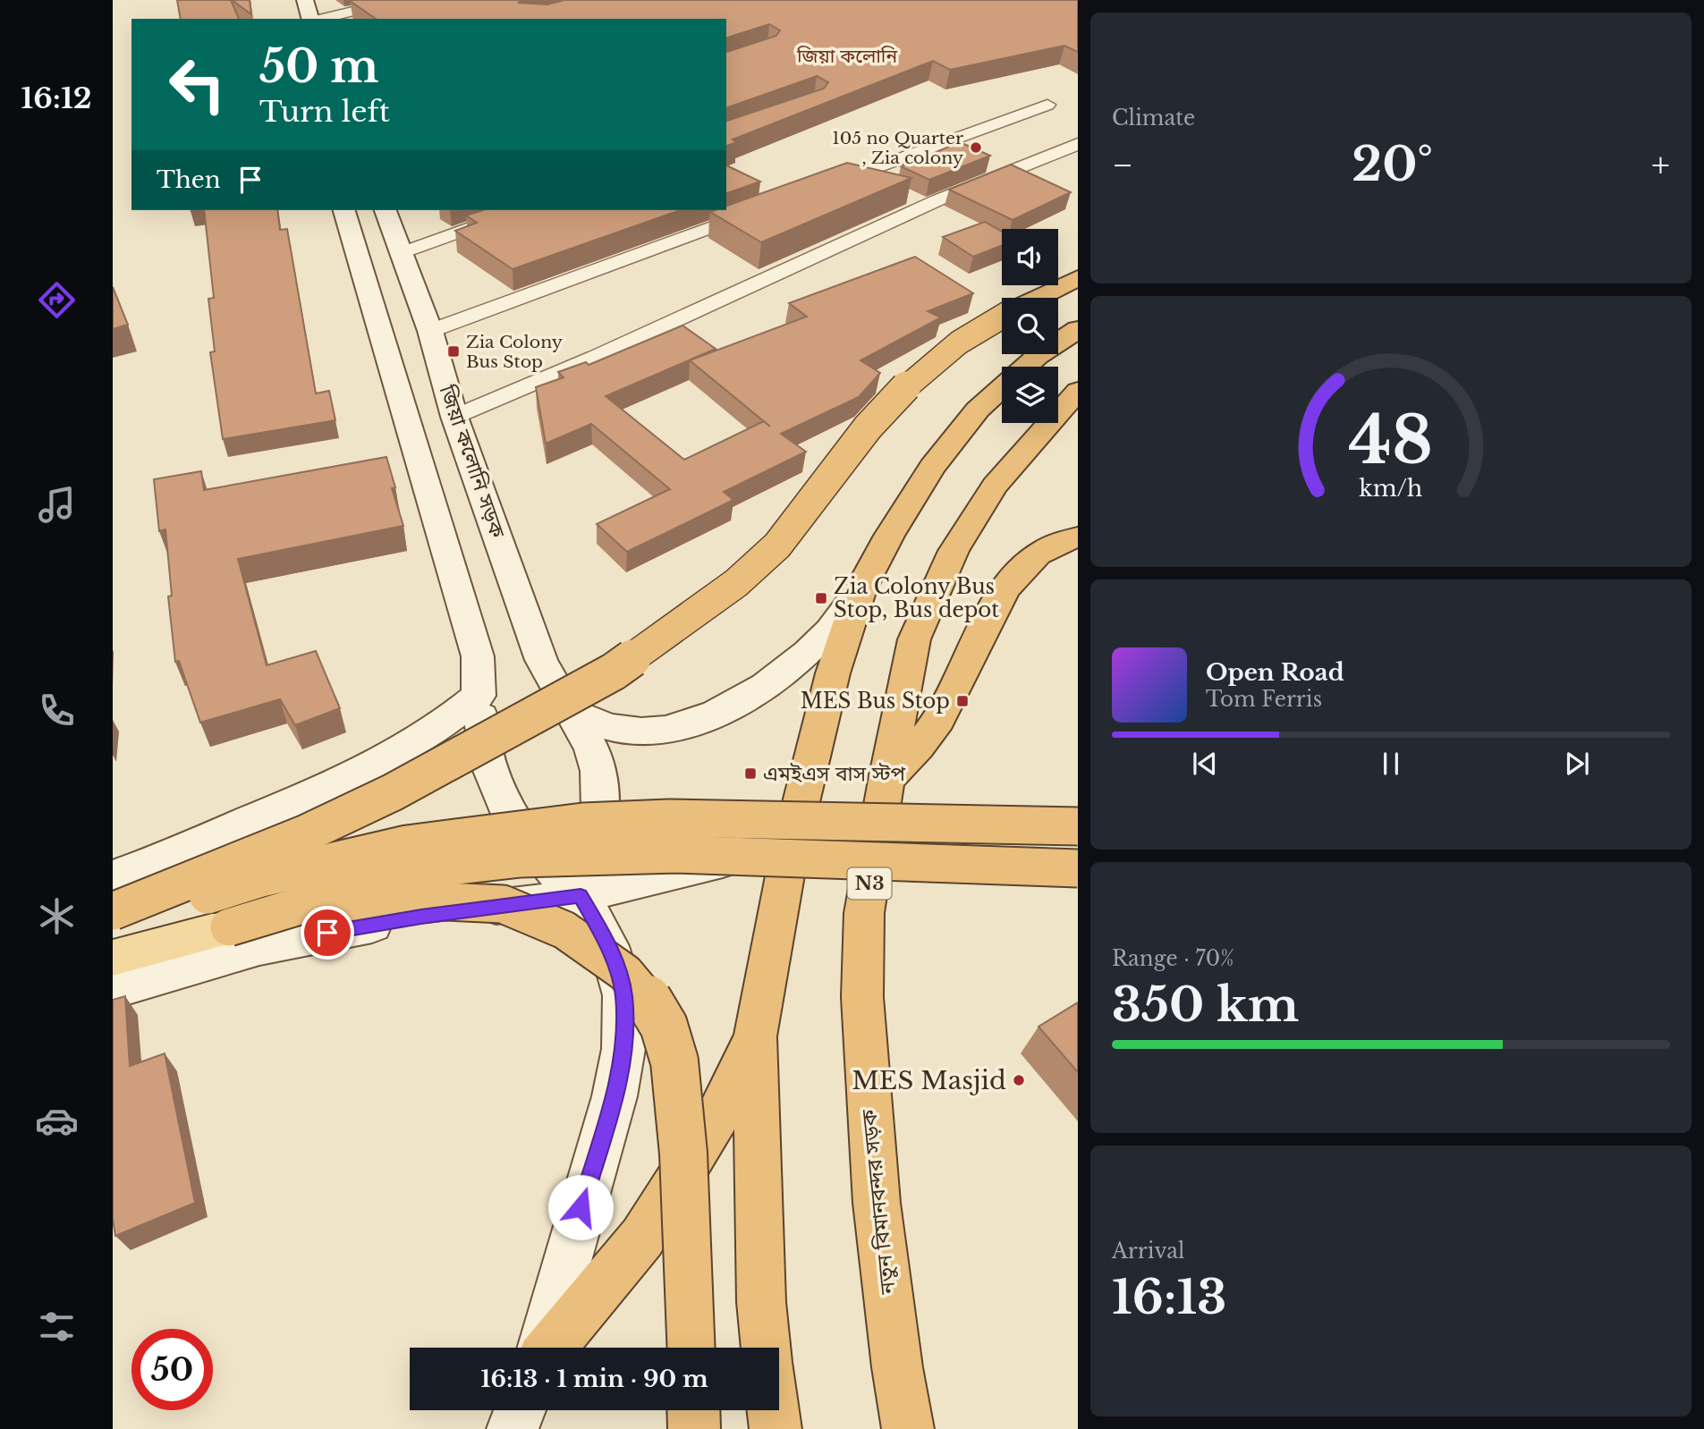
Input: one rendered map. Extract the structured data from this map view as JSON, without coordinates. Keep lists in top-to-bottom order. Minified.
{"streets":{"highway":["N3","নতুন বিমানবন্দর সড়ক"],"main road":["জিয়া কলোনি সড়ক"]},"districts":["জিয়া কলোনি"],"places":{"other":["105 no Quarter , Zia colony","MES Masjid"],"transit":["Zia Colony Bus Stop","Zia Colony Bus Stop, Bus depot","MES Bus Stop","এমইএস বাস স্টপ"]},"page":{"tabs":"16:12","tile":["Climate",["Range · 70%","350 km"],["Arrival","16:13"]],"turn":["50 m","Turn left"],"heat":["−","20°","+"],"then":"Then","song":["Open Road","Tom Ferris"],"limit":"50","trip":"16:13 · 1 min · 90 m","gauge":["48","km/h"]}}
